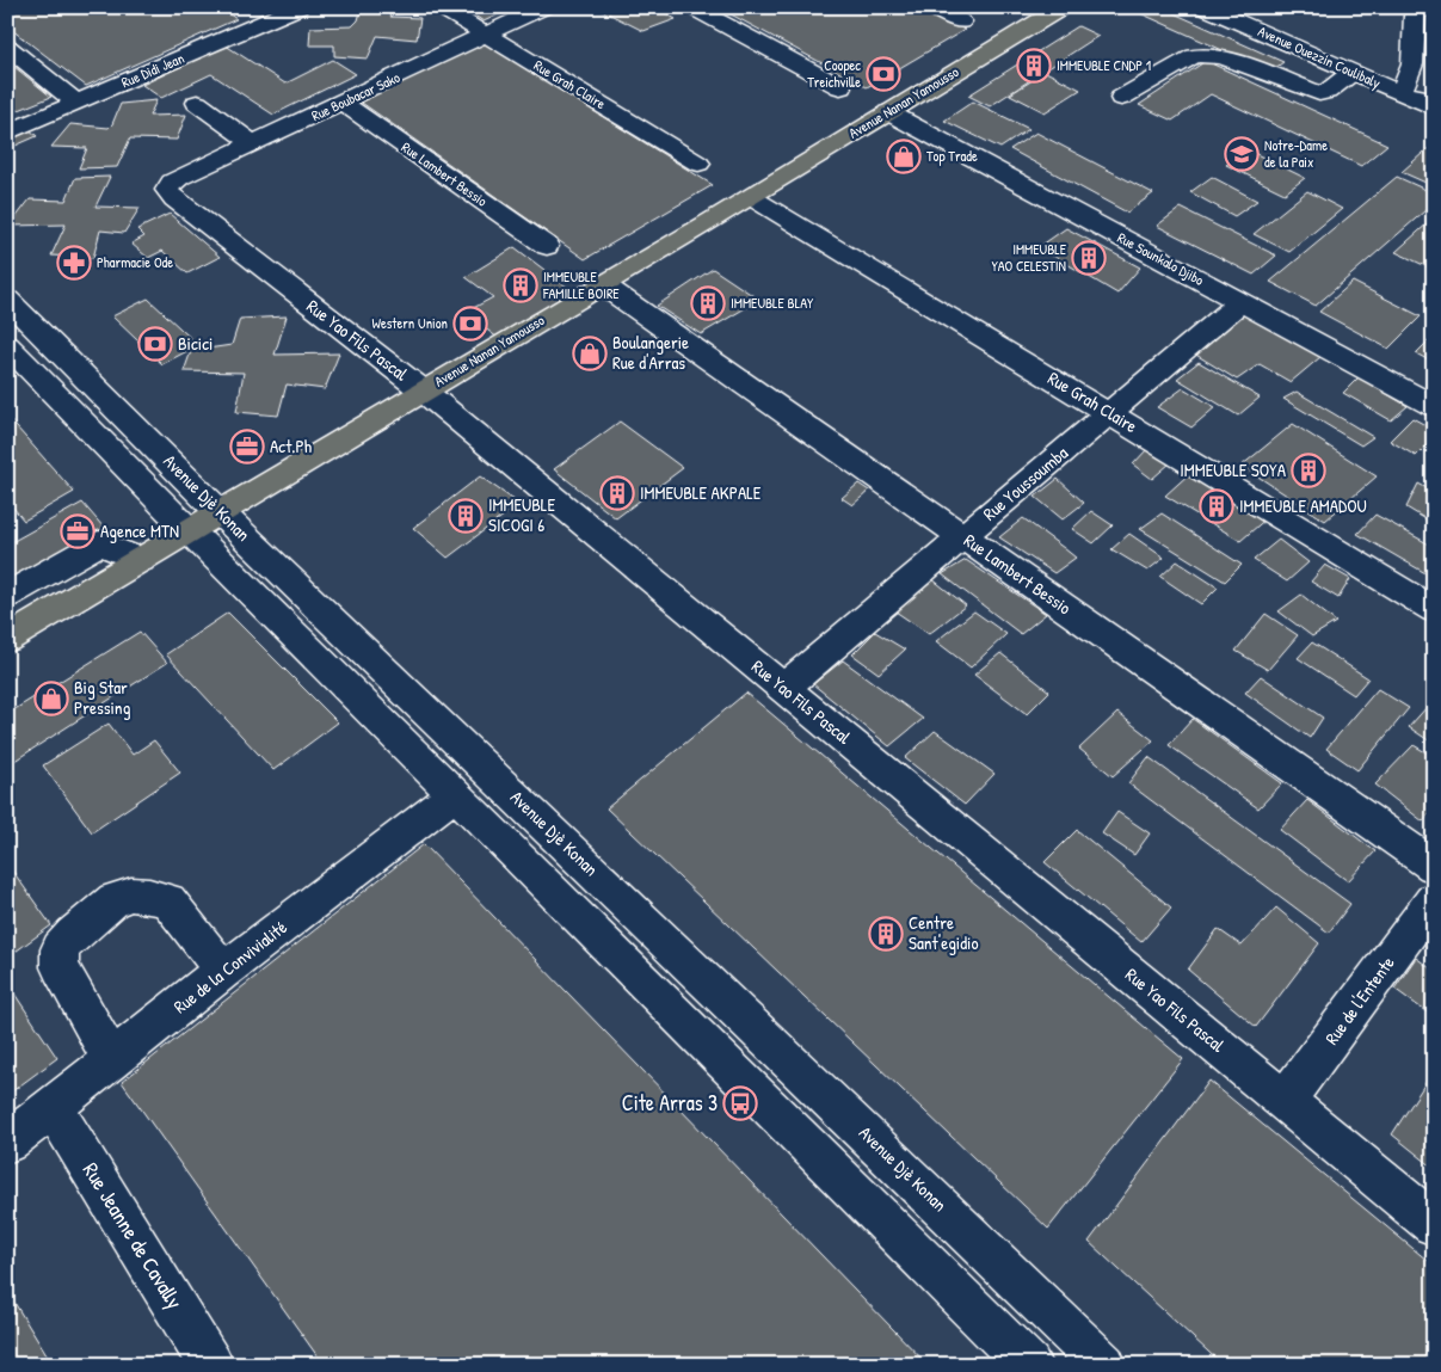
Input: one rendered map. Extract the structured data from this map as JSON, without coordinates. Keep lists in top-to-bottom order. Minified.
{"streets":{"main road":["Avenue Nanan Yamousso"],"street":["Avenue Ouezzin Coulibaly","Rue Didi Jean","Rue Grah Claire","Rue Boubacar Sako","Rue Lambert Bessio","Rue Sounkalo Djibo","Rue Yao Fils Pascal","Rue Youssoumba","Avenue Djè Konan","Rue de la Convivialité","Rue de l'Entente","Rue Jeanne de Cavally"]},"crossings":[["Rue Grah Claire","Rue Boubacar Sako"],["Rue Grah Claire","Avenue Nanan Yamousso"],["Rue Grah Claire","Rue Youssoumba"],["Rue Boubacar Sako","Rue Lambert Bessio"],["Rue Boubacar Sako","Rue Yao Fils Pascal"],["Avenue Nanan Yamousso","Rue Lambert Bessio"],["Avenue Nanan Yamousso","Rue Sounkalo Djibo"],["Avenue Nanan Yamousso","Rue Yao Fils Pascal"],["Avenue Nanan Yamousso","Avenue Djè Konan"],["Rue Lambert Bessio","Rue Youssoumba"],["Rue Sounkalo Djibo","Rue Youssoumba"],["Rue Yao Fils Pascal","Rue Youssoumba"],["Rue Yao Fils Pascal","Rue de l'Entente"],["Avenue Djè Konan","Rue de la Convivialité"],["Rue de la Convivialité","Rue Jeanne de Cavally"]],"places":{"building":["IMMEUBLE CNDP 1","IMMEUBLE YAO CELESTIN","IMMEUBLE FAMILLE BOIRE","IMMEUBLE BLAY","IMMEUBLE SOYA","IMMEUBLE AKPALE","IMMEUBLE AMADOU","IMMEUBLE SICOGI 6","Centre Sant'egidio"],"bank":["Coopec Treichville","Western Union","Bicici"],"school or university":["Notre-Dame de la Paix"],"shop":["Top Trade","Boulangerie Rue d'Arras","Big Star Pressing"],"pharmacy":["Pharmacie Ode"],"office":["Act.Ph","Agence MTN"],"bus stop":["Cite Arras 3"]}}
